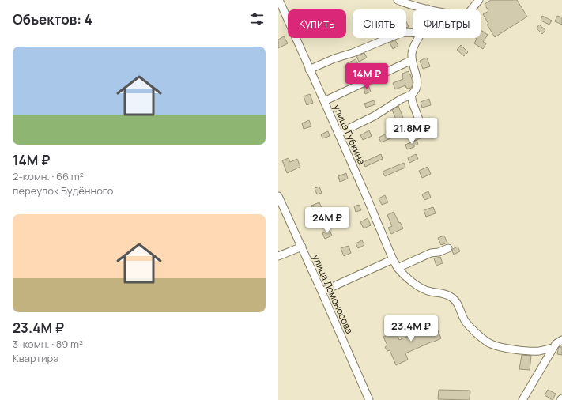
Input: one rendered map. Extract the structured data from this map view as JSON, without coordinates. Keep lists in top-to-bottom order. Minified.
{"streets":{"street":["улица Губкина","улица Ломоносова"]},"page":{"heading":"Объектов: 4","chip":["Купить","Снять","Фильтры"],"list":[{"name":"14M ₽","note":"2-комн. · 66 m² · переулок Будённого"},{"name":"23.4M ₽","note":"3-комн. · 89 m² · Квартира"}],"price":["14M ₽","21.8M ₽","24M ₽","23.4M ₽"]}}
